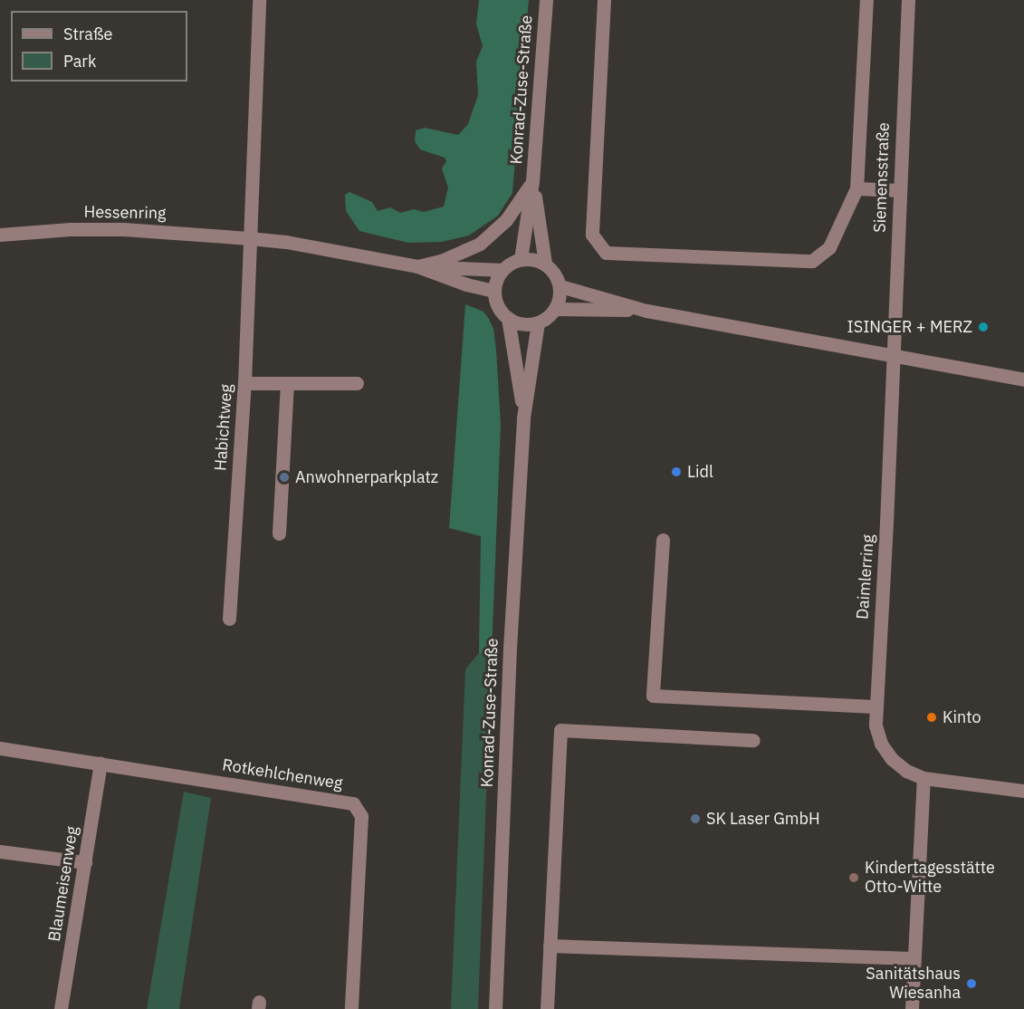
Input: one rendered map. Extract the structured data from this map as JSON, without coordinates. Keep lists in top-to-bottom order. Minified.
{"streets":{"street":["Konrad-Zuse-Straße","Siemensstraße","Hessenring","Habichtweg","Daimlerring","Rotkehlchenweg","Blaumeisenweg"]},"crossings":[["Konrad-Zuse-Straße","Hessenring"],["Siemensstraße","Daimlerring"],["Hessenring","Habichtweg"],["Rotkehlchenweg","Blaumeisenweg"]],"places":["ISINGER + MERZ","Lidl","Anwohnerparkplatz","Kinto","SK Laser GmbH","Kindertagesstätte Otto-Witte","Sanitätshaus Wiesanha"],"legend":["Straße","Park"]}
